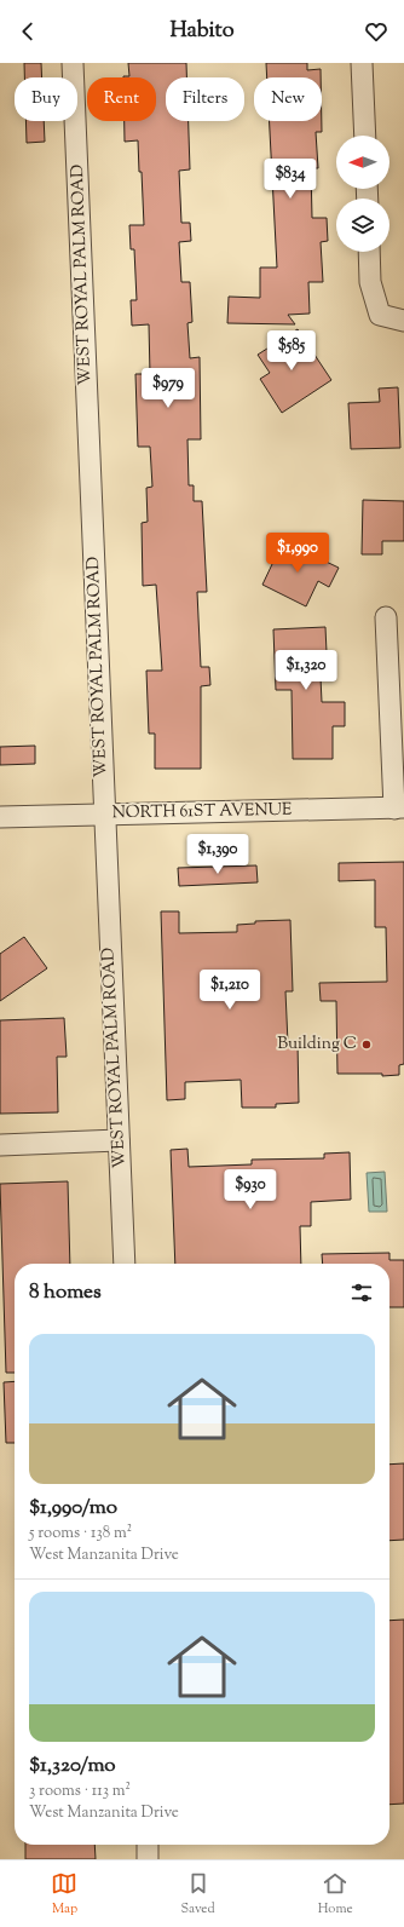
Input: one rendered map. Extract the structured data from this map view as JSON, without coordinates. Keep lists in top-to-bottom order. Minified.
{"streets":{"street":["WEST ROYAL PALM ROAD","NORTH 61ST AVENUE"]},"crossings":[["WEST ROYAL PALM ROAD","NORTH 61ST AVENUE"]],"places":["Building C"],"north":"left","page":{"header":"Habito","chip":["Buy","Rent","Filters","New"],"price":["$834","$585","$979","$1,990","$1,320","$1,390","$1,210","$930"],"heading":"8 homes","list":[{"name":"$1,990/mo","note":"5 rooms · 138 m² · West Manzanita Drive"},{"name":"$1,320/mo","note":"3 rooms · 113 m² · West Manzanita Drive"}],"tabs":["Map","Saved","Home"]}}
